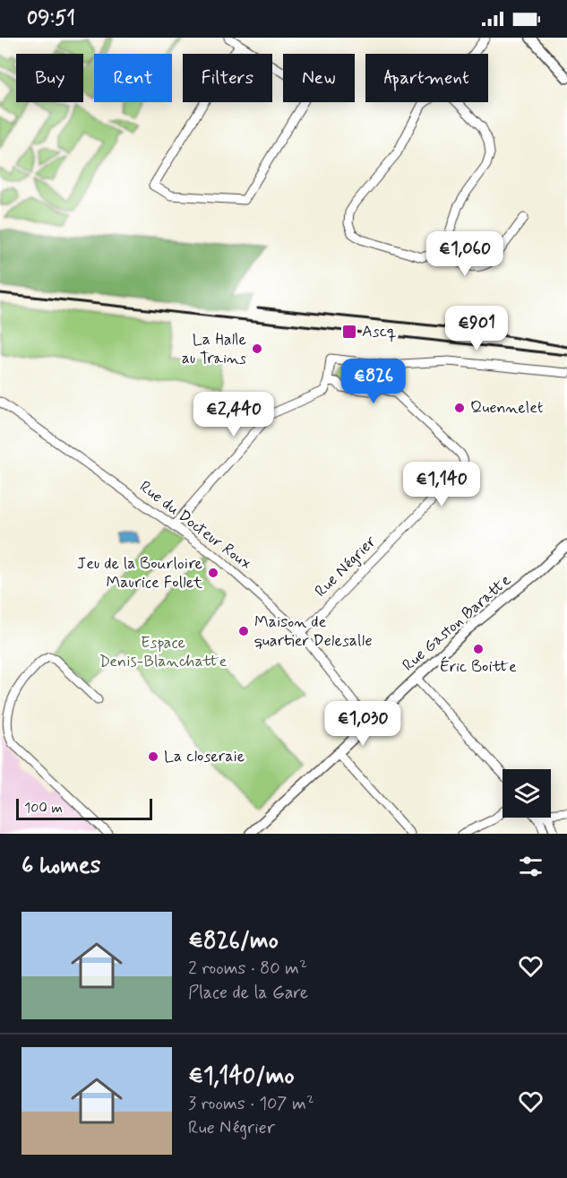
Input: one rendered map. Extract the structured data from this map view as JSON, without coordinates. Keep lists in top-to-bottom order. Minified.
{"streets":{"street":["Rue du Docteur Roux","Rue Négrier","Rue Gaston Baratte"]},"crossings":[["Rue du Docteur Roux","Rue Négrier"],["Rue du Docteur Roux","Rue Gaston Baratte"]],"parks":["Espace Denis-Blanchatte"],"places":{"transit":["Ascq"],"other":["La Halle au Trains","Quennelet","Jeu de la Bourloire Maurice Follet","Maison de quartier Delesalle","Éric Boitte","La closeraie"]},"scale_bar":"100 m","page":{"status":"09:51","chip":["Buy","Rent","Filters","New","Apartment"],"price":["€1,060","€901","€826","€2,440","€1,140","€1,030"],"scale":"100 m","heading":"6 homes","list":[{"name":"€826/mo","note":"2 rooms · 80 m² · Place de la Gare"},{"name":"€1,140/mo","note":"3 rooms · 107 m² · Rue Négrier"}]}}
